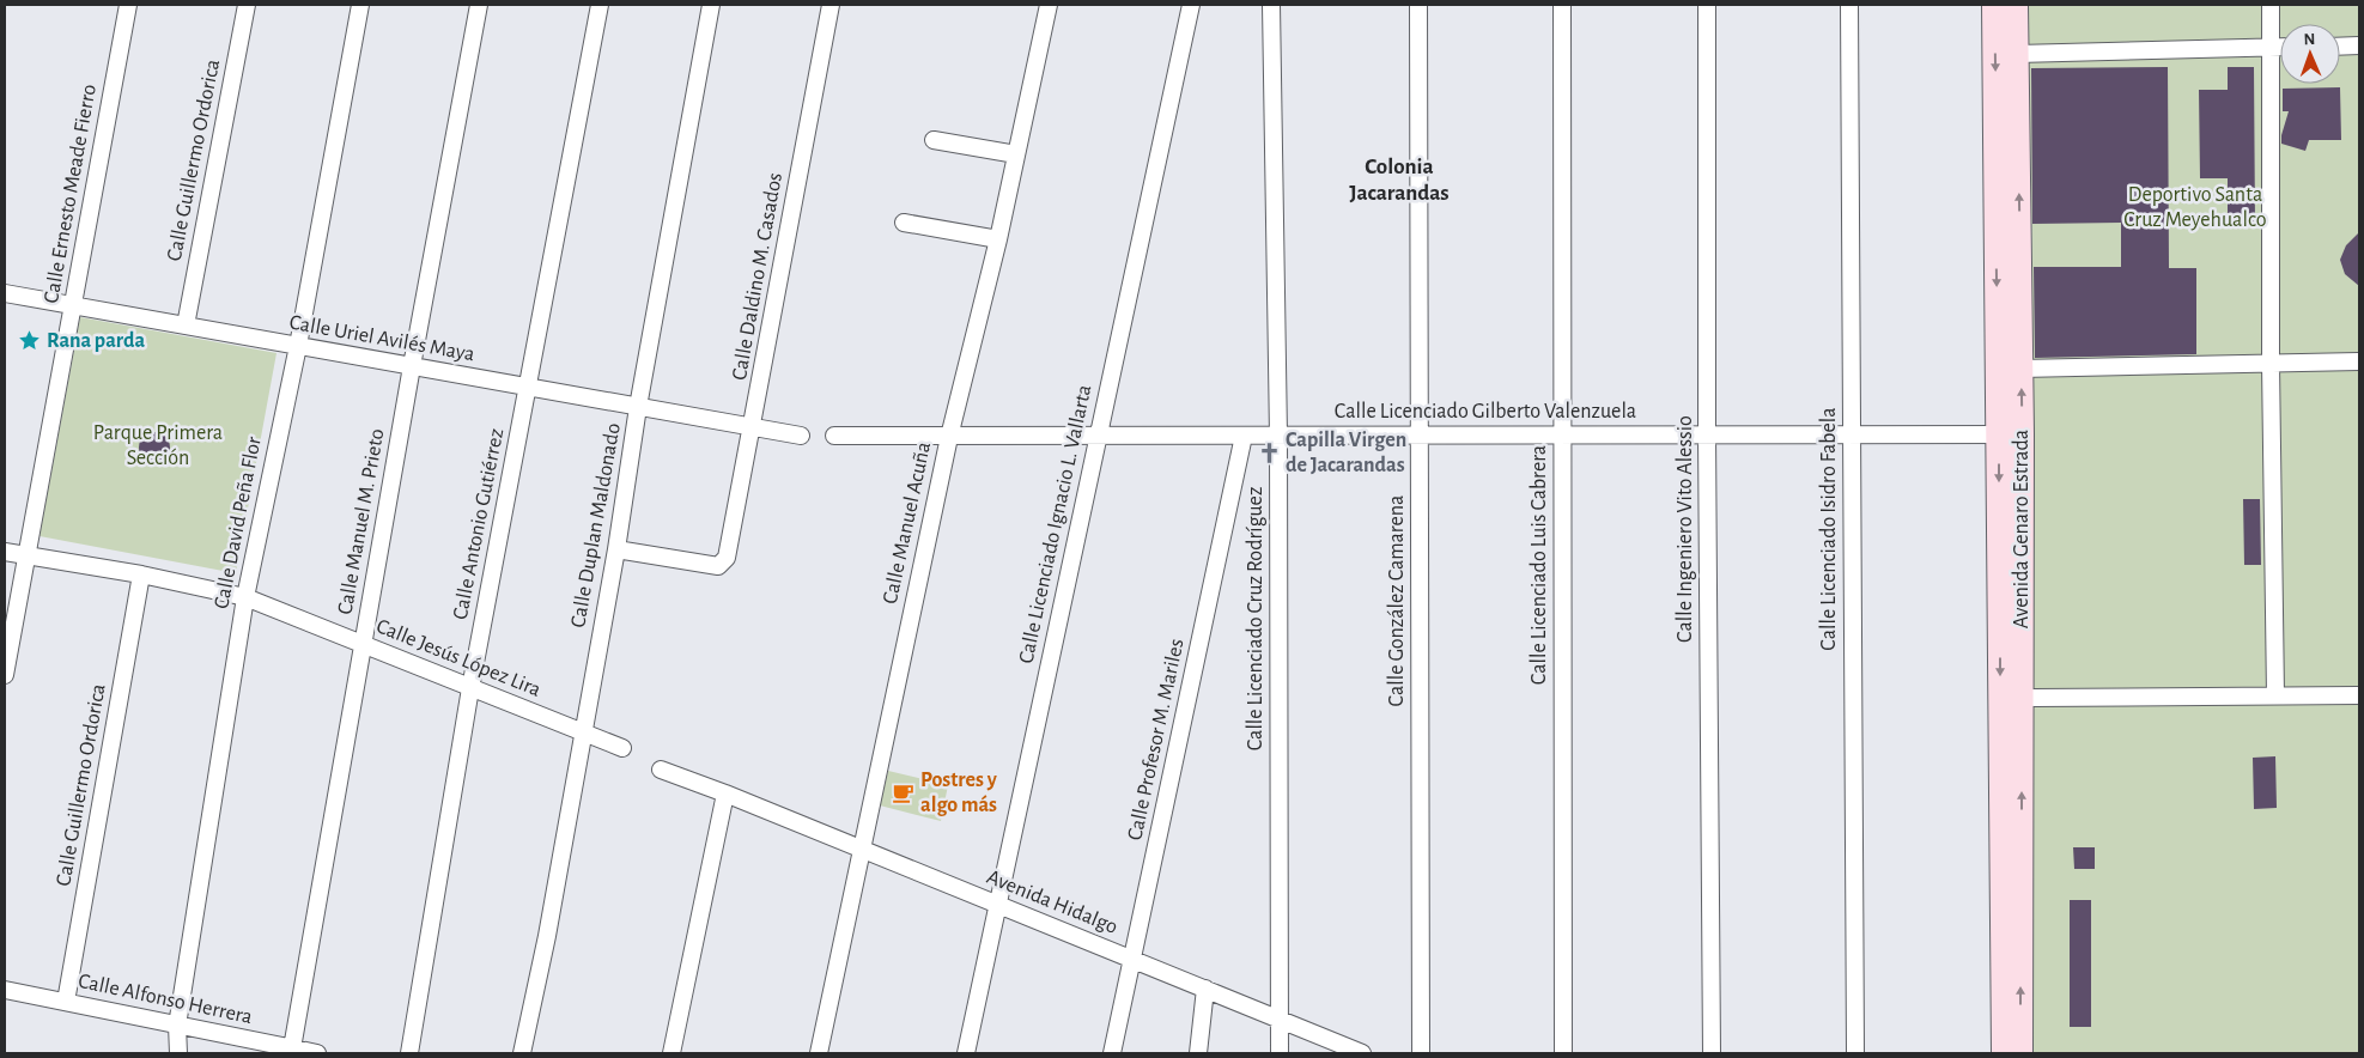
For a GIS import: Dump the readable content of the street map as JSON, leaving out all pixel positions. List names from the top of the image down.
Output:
{
  "streets": {
    "street": [
      "Calle Guillermo Ordorica",
      "Calle Ernesto Meade Fierro",
      "Calle Daldino M. Casados",
      "Calle Uriel Avilés Maya",
      "Calle Licenciado Gilberto Valenzuela",
      "Calle Manuel M. Prieto",
      "Calle David Peña Flor",
      "Calle Manuel Acuña",
      "Calle Antonio Gutiérrez",
      "Calle Licenciado Ignacio L. Vallarta",
      "Calle Duplan Maldonado",
      "Calle Ingeniero Vito Alessio",
      "Calle Licenciado Isidro Fabela",
      "Avenida Genaro Estrada",
      "Calle Licenciado Luis Cabrera",
      "Calle González Camarena",
      "Calle Licenciado Cruz Rodríguez",
      "Calle Jesús López Lira",
      "Calle Profesor M. Mariles",
      "Avenida Hidalgo",
      "Calle Alfonso Herrera"
    ]
  },
  "crossings": [
    ["Calle Guillermo Ordorica", "Calle Uriel Avilés Maya"],
    ["Calle Guillermo Ordorica", "Calle Jesús López Lira"],
    ["Calle Guillermo Ordorica", "Calle Alfonso Herrera"],
    ["Calle Ernesto Meade Fierro", "Calle Uriel Avilés Maya"],
    ["Calle Ernesto Meade Fierro", "Calle Jesús López Lira"],
    ["Calle Daldino M. Casados", "Calle Uriel Avilés Maya"],
    ["Calle Daldino M. Casados", "Calle Duplan Maldonado"],
    ["Calle Uriel Avilés Maya", "Calle Manuel M. Prieto"],
    ["Calle Uriel Avilés Maya", "Calle David Peña Flor"],
    ["Calle Uriel Avilés Maya", "Calle Antonio Gutiérrez"],
    ["Calle Uriel Avilés Maya", "Calle Duplan Maldonado"],
    ["Calle Licenciado Gilberto Valenzuela", "Calle Manuel Acuña"],
    ["Calle Licenciado Gilberto Valenzuela", "Calle Licenciado Ignacio L. Vallarta"],
    ["Calle Licenciado Gilberto Valenzuela", "Calle Ingeniero Vito Alessio"],
    ["Calle Licenciado Gilberto Valenzuela", "Calle Licenciado Isidro Fabela"],
    ["Calle Licenciado Gilberto Valenzuela", "Avenida Genaro Estrada"],
    ["Calle Licenciado Gilberto Valenzuela", "Calle Licenciado Luis Cabrera"],
    ["Calle Licenciado Gilberto Valenzuela", "Calle González Camarena"],
    ["Calle Licenciado Gilberto Valenzuela", "Calle Licenciado Cruz Rodríguez"],
    ["Calle Licenciado Gilberto Valenzuela", "Calle Profesor M. Mariles"],
    ["Calle Manuel M. Prieto", "Calle Jesús López Lira"],
    ["Calle Manuel M. Prieto", "Calle Alfonso Herrera"],
    ["Calle David Peña Flor", "Calle Jesús López Lira"],
    ["Calle David Peña Flor", "Calle Alfonso Herrera"],
    ["Calle Manuel Acuña", "Avenida Hidalgo"],
    ["Calle Antonio Gutiérrez", "Calle Jesús López Lira"],
    ["Calle Licenciado Ignacio L. Vallarta", "Avenida Hidalgo"],
    ["Calle Duplan Maldonado", "Calle Jesús López Lira"],
    ["Calle Licenciado Cruz Rodríguez", "Avenida Hidalgo"],
    ["Calle Profesor M. Mariles", "Avenida Hidalgo"]
  ],
  "districts": ["Colonia Jacarandas"],
  "parks": ["Deportivo Santa Cruz Meyehualco", "Parque Primera Sección"],
  "places": {
    "place": ["Rana parda"],
    "church": ["Capilla Virgen de Jacarandas"],
    "cafe": ["Postres y algo más"]
  },
  "north": "top"
}
